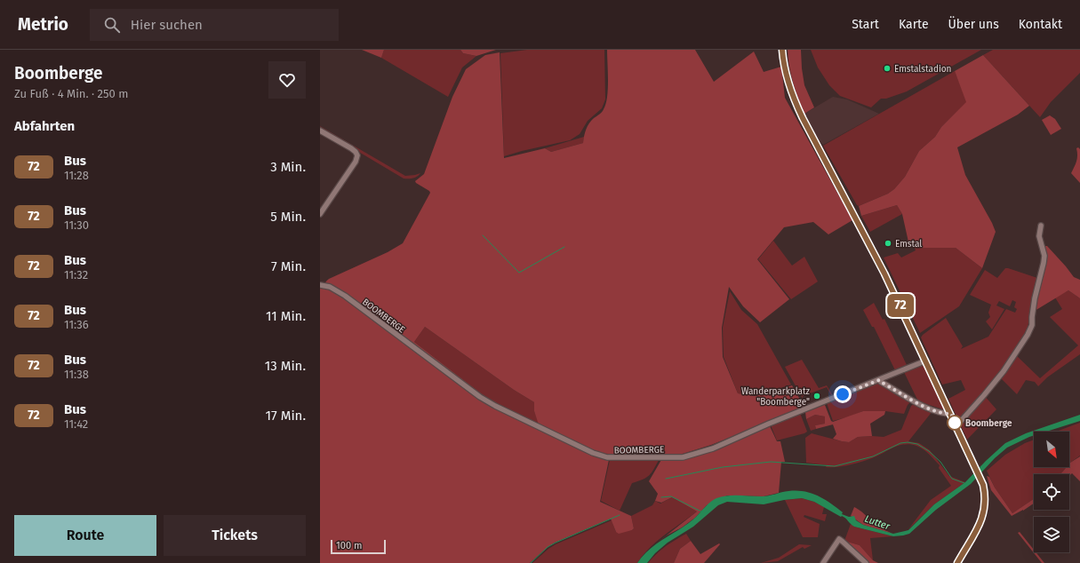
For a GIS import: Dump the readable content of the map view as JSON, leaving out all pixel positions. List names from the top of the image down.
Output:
{
  "streets": {
    "street": ["BOOMBERGE"]
  },
  "water": ["Lutter"],
  "places": [
    "Emstalstadion",
    "Emstal",
    "Wanderparkplatz \"Boomberge\"",
    "Boomberge"
  ],
  "lines": ["bus line 72"],
  "scale_bar": "100 m",
  "north": "bottom right",
  "page": {
    "header": "Metrio",
    "search": "Hier suchen",
    "nav": [
      "Start",
      "Karte",
      "Über uns",
      "Kontakt"
    ],
    "heading": [
      ["Boomberge", "Zu Fuß · 4 Min. · 250 m"],
      "Abfahrten"
    ],
    "on_map": "72",
    "list": [
      {
        "mark": "72",
        "name": "Bus",
        "note": "11:28",
        "value": "3 Min."
      },
      {
        "mark": "72",
        "name": "Bus",
        "note": "11:30",
        "value": "5 Min."
      },
      {
        "mark": "72",
        "name": "Bus",
        "note": "11:32",
        "value": "7 Min."
      },
      {
        "mark": "72",
        "name": "Bus",
        "note": "11:36",
        "value": "11 Min."
      },
      {
        "mark": "72",
        "name": "Bus",
        "note": "11:38",
        "value": "13 Min."
      },
      {
        "mark": "72",
        "name": "Bus",
        "note": "11:42",
        "value": "17 Min."
      }
    ],
    "buttons": ["Route", "Tickets"],
    "scale": "100 m"
  }
}
